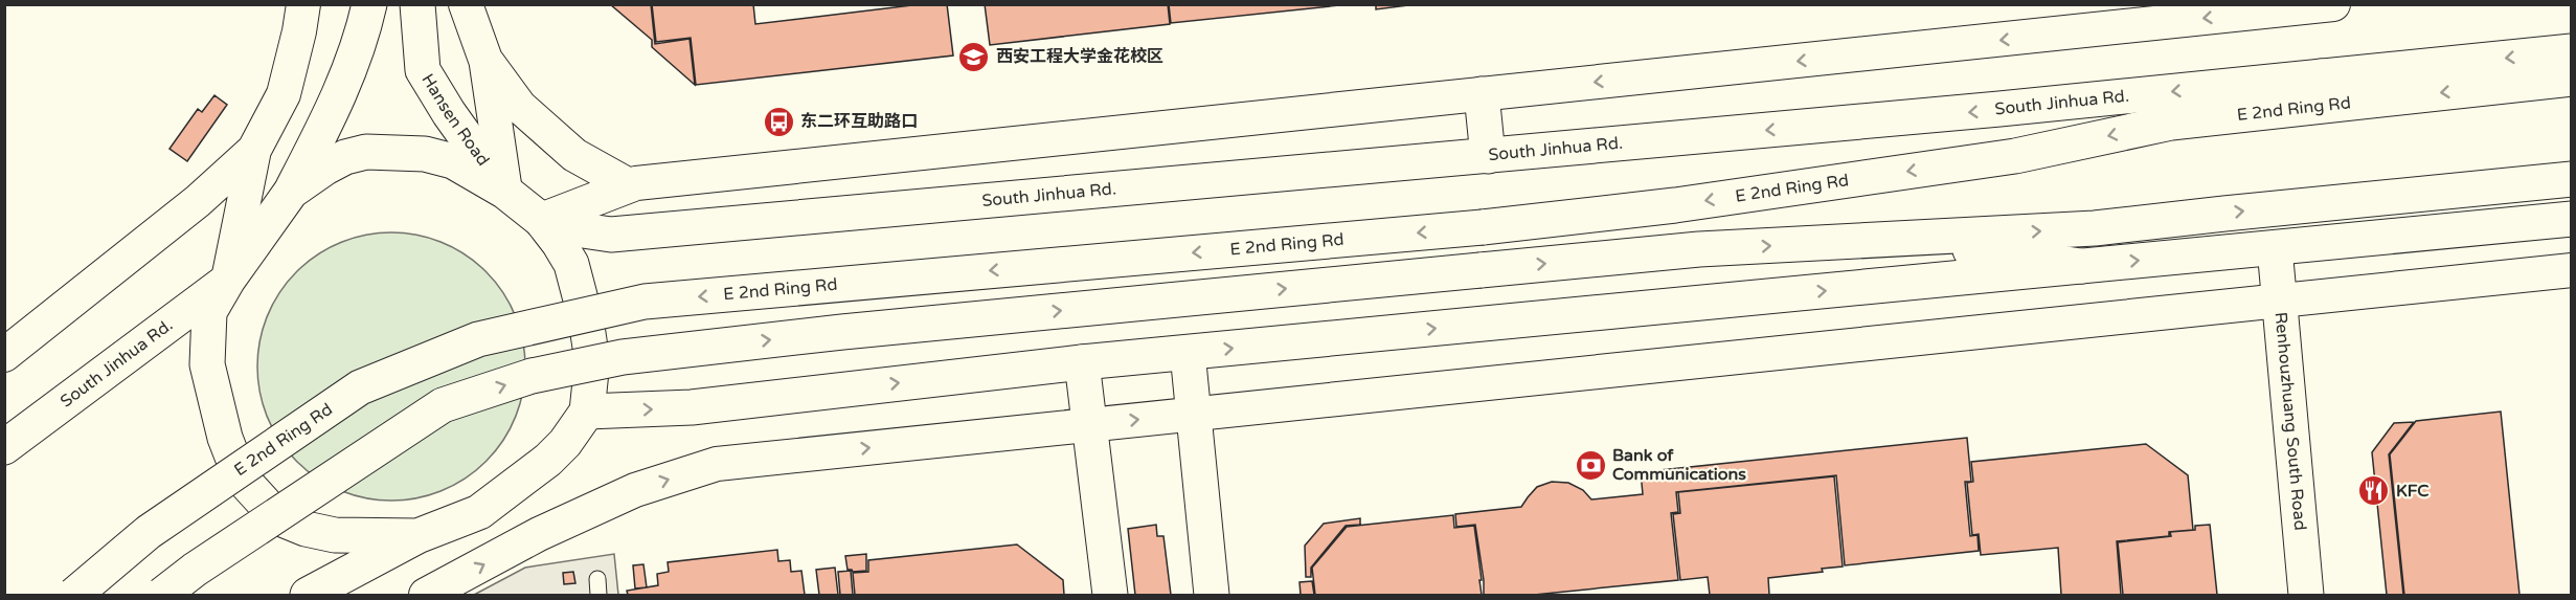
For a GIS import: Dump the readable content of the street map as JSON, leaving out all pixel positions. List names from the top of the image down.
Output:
{
  "streets": {
    "main road": [
      "South Jinhua Rd.",
      "E 2nd Ring Rd",
      "Hansen Road",
      "Renhouzhuang South Road"
    ]
  },
  "places": {
    "school or university": ["西安工程大学金花校区"],
    "bus stop": ["东二环互助路口"],
    "bank": ["Bank of Communications"],
    "restaurant": ["KFC"]
  }
}
